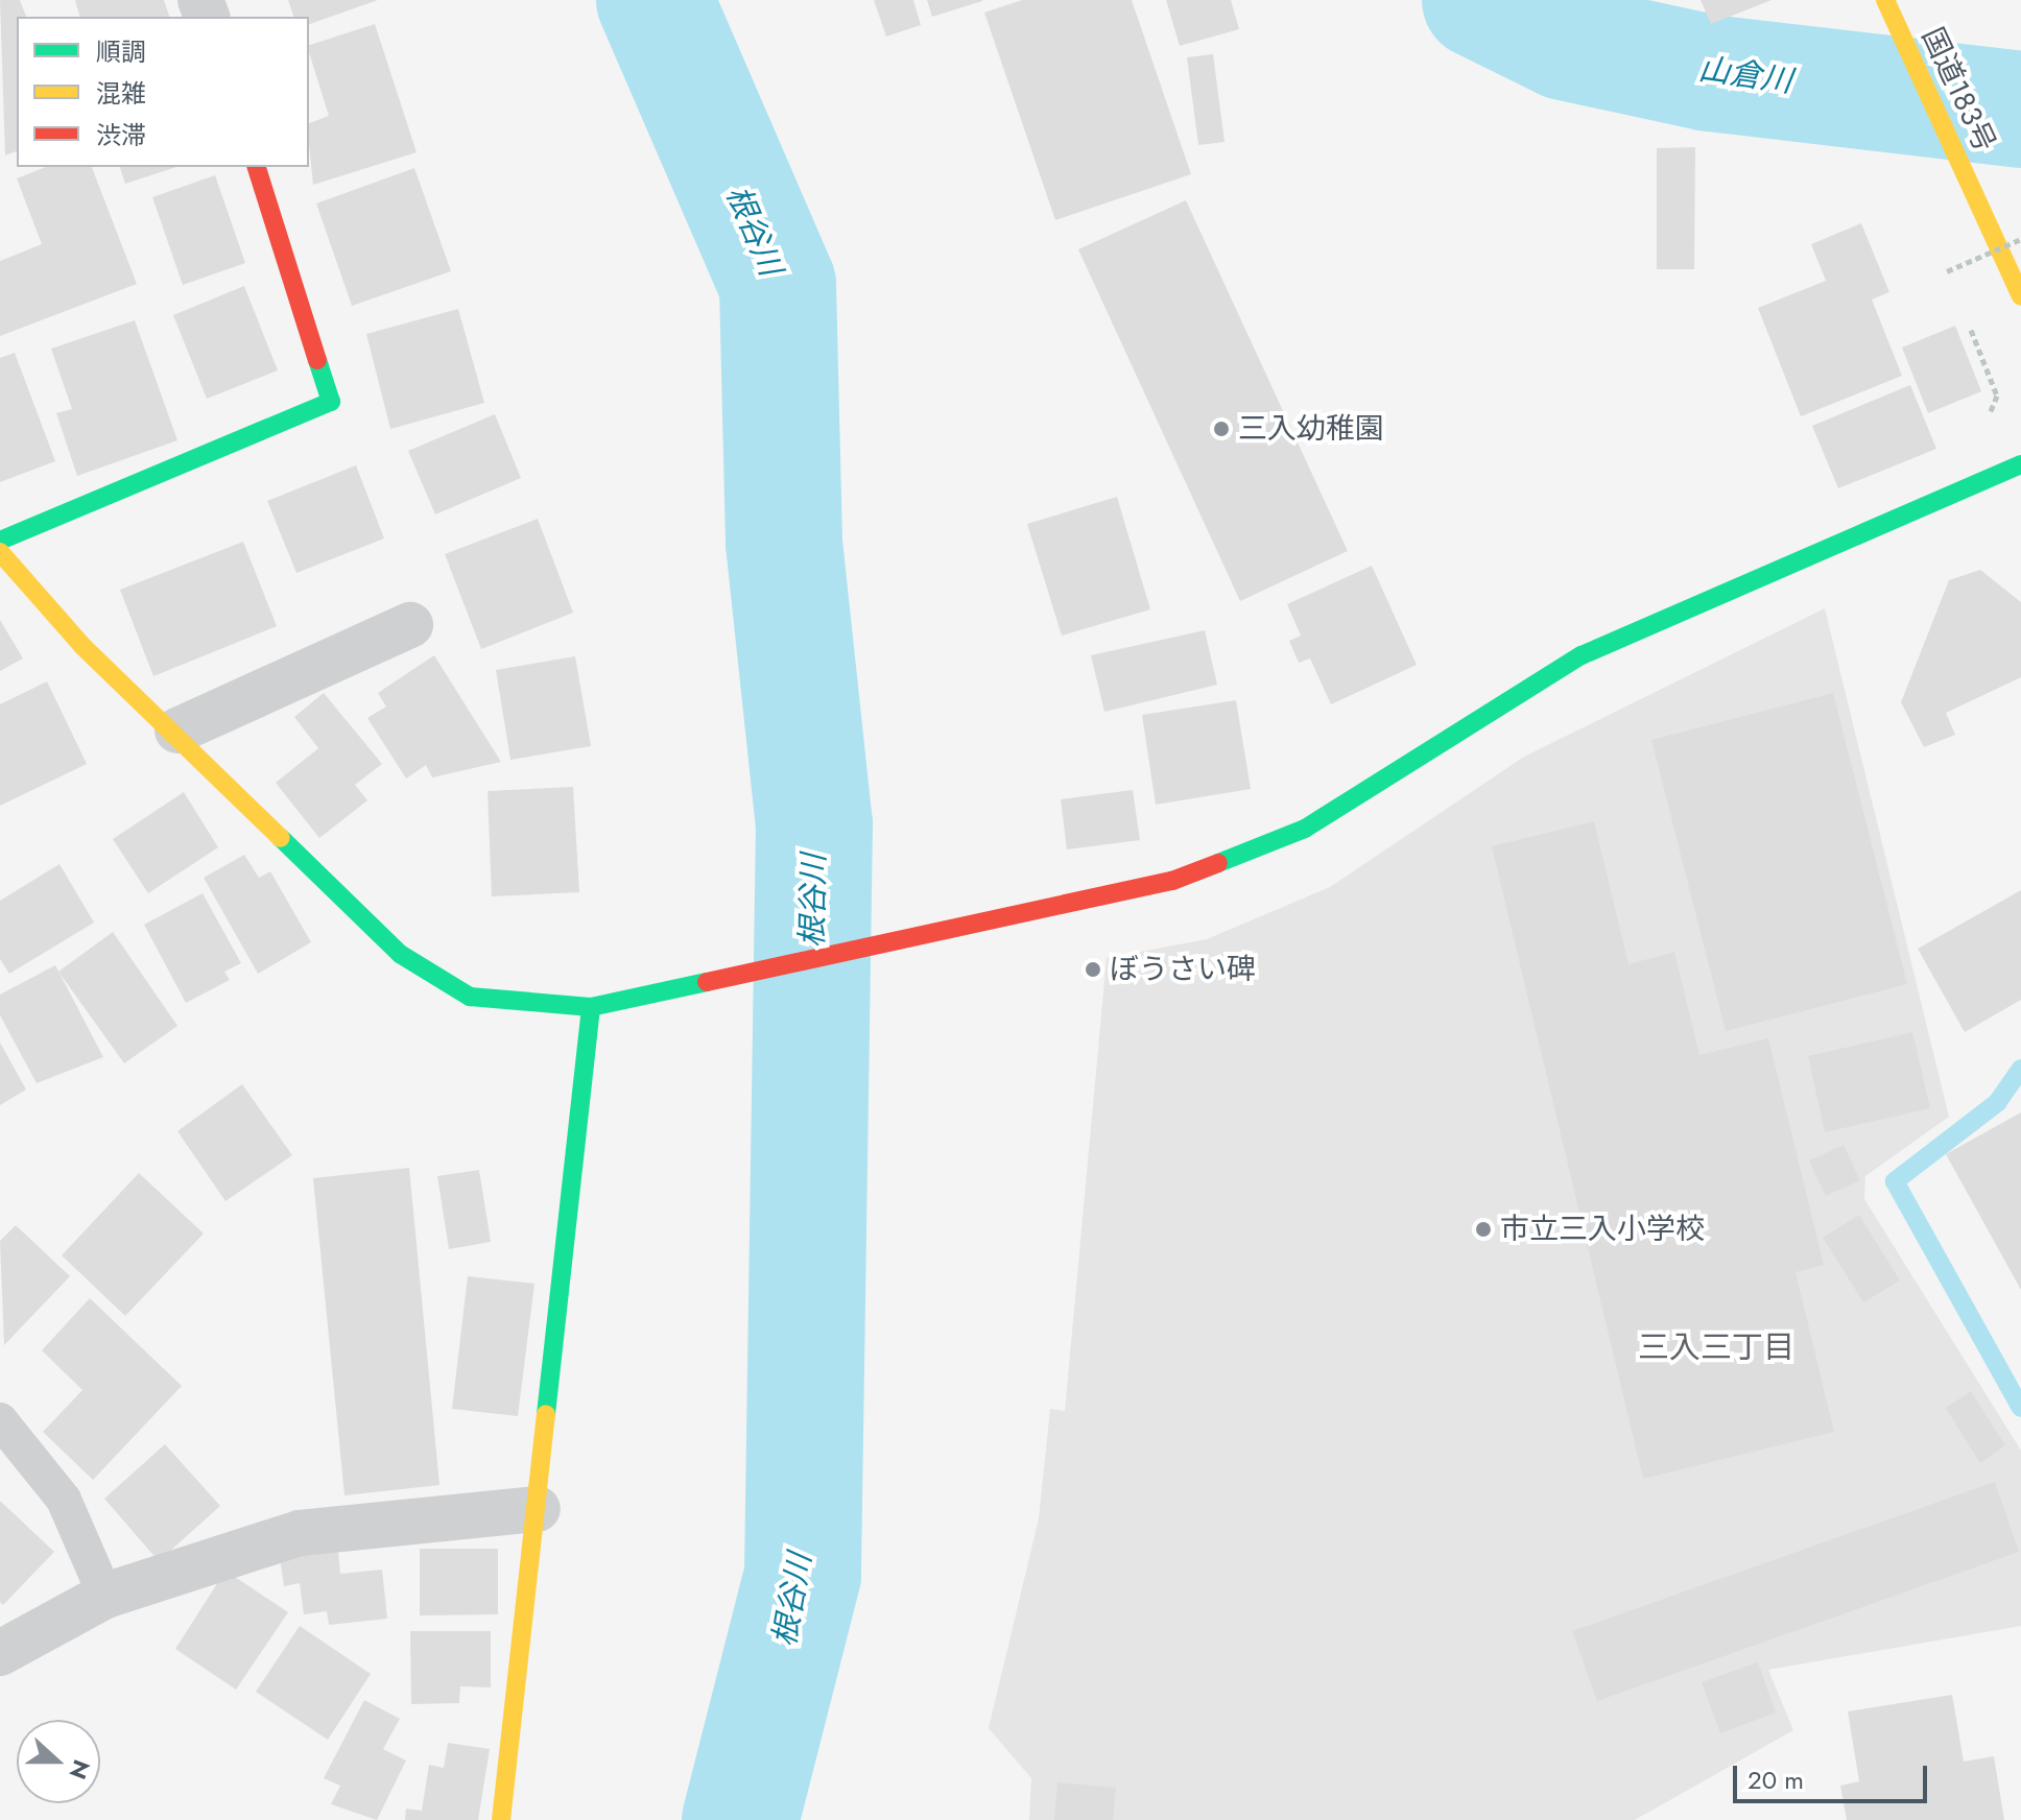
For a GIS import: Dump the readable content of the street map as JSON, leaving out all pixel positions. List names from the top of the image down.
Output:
{
  "streets": {
    "main road": ["国道183号"]
  },
  "districts": ["三入三丁目"],
  "water": ["山倉川", "根谷川"],
  "places": ["三入幼稚園", "ぼうさい碑", "市立三入小学校"],
  "legend": ["順調", "混雑", "渋滞"],
  "scale_bar": "20 m",
  "north": "right"
}
